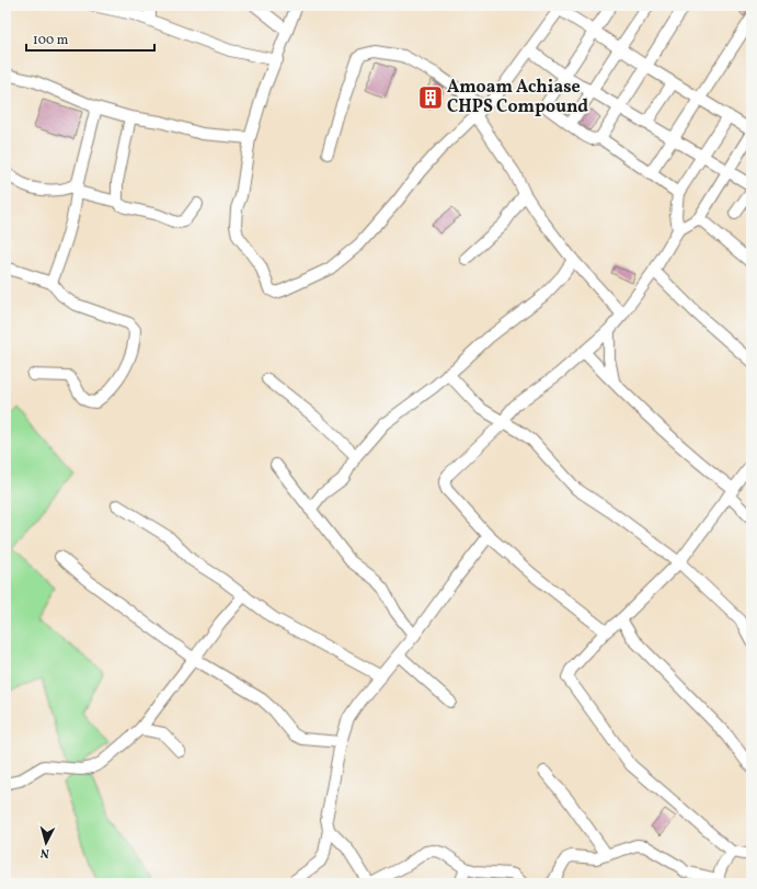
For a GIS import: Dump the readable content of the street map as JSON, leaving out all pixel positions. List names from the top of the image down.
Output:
{
  "places": {
    "building": ["Amoam Achiase CHPS Compound"]
  },
  "scale_bar": "100 m",
  "north": "bottom"
}
